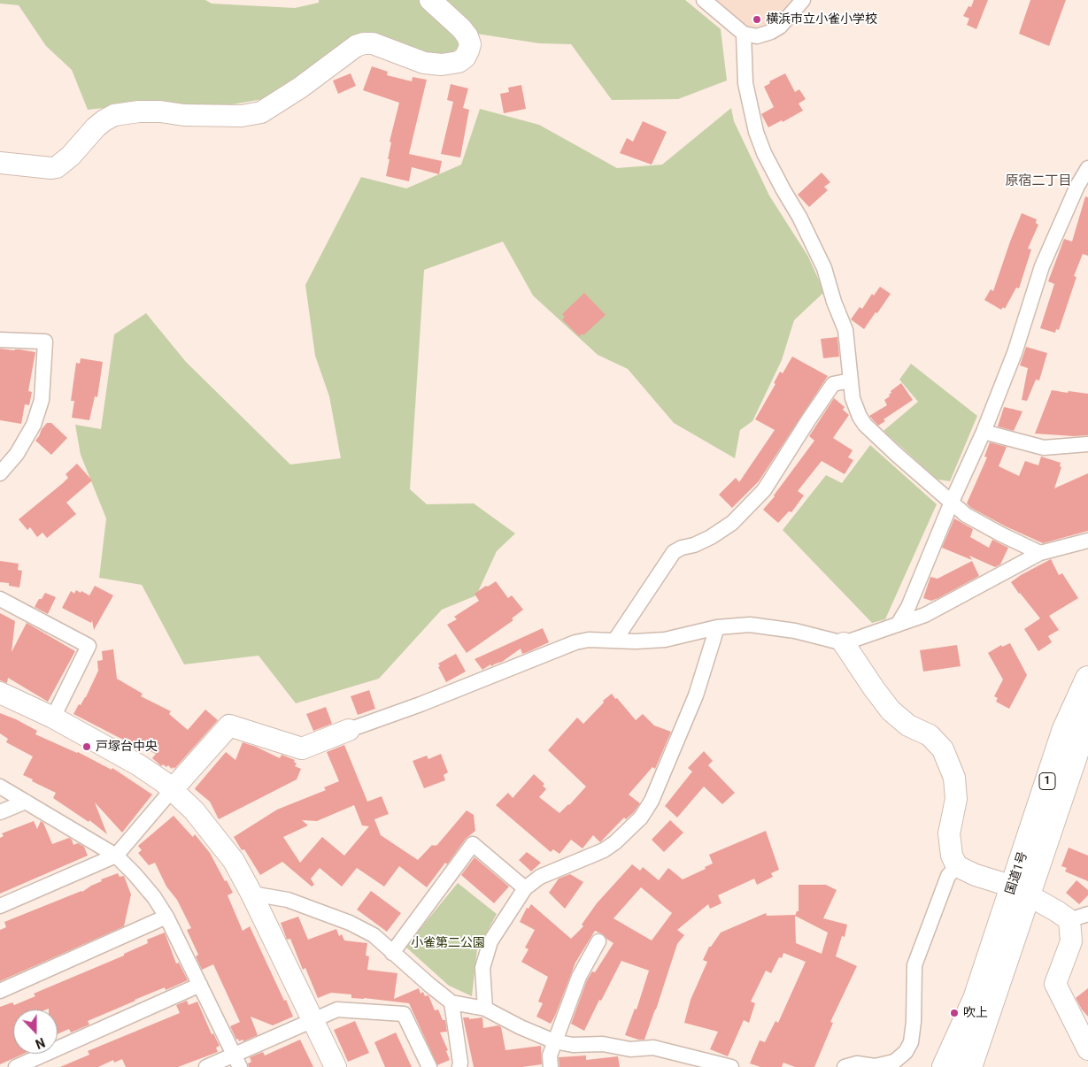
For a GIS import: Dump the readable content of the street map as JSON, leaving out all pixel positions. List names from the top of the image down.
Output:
{
  "streets": {
    "highway": ["1", "国道1号"]
  },
  "districts": ["原宿二丁目"],
  "parks": ["小雀第二公園"],
  "places": ["横浜市立小雀小学校", "戸塚台中央", "吹上"],
  "north": "bottom"
}
